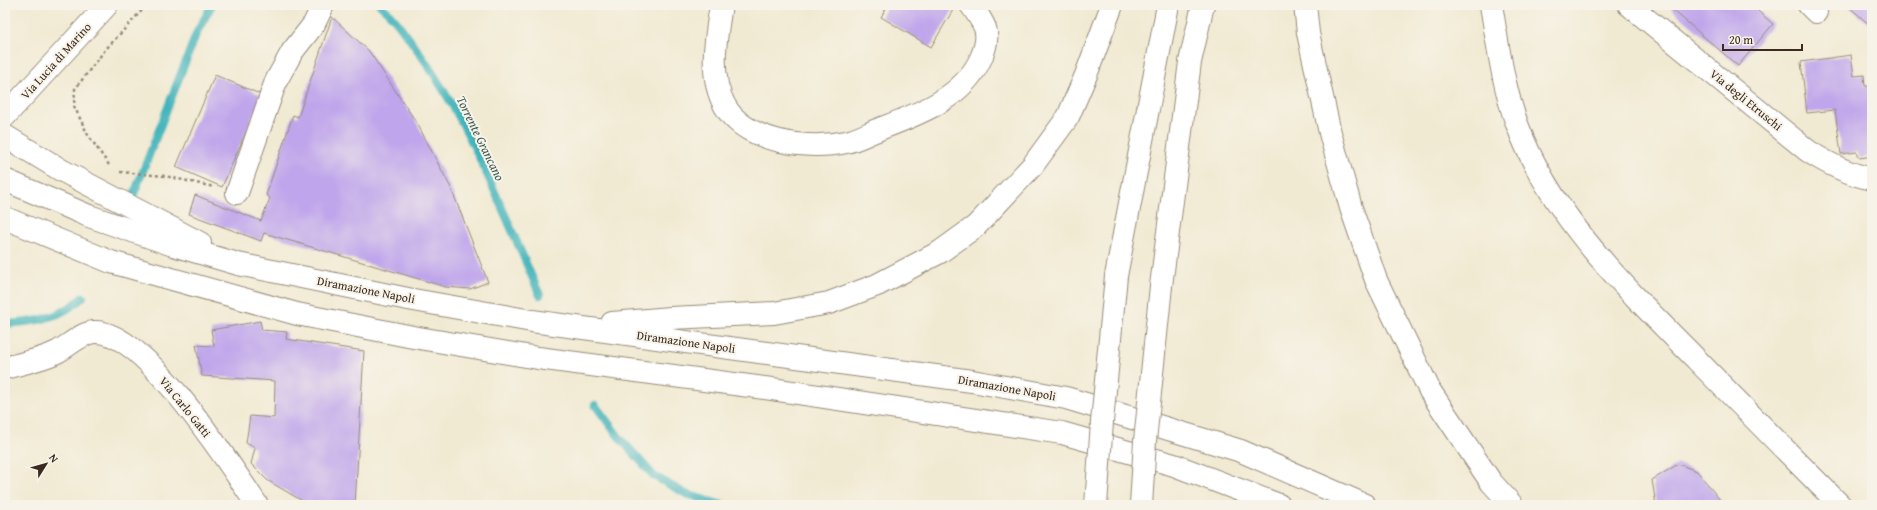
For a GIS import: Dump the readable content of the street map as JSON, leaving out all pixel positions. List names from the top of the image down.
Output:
{
  "streets": {
    "main road": [
      "Via Lucia di Marino",
      "Via degli Etruschi",
      "Diramazione Napoli",
      "Via Carlo Gatti"
    ]
  },
  "water": ["Torrente Grancano"],
  "scale_bar": "20 m",
  "north": "top right"
}
